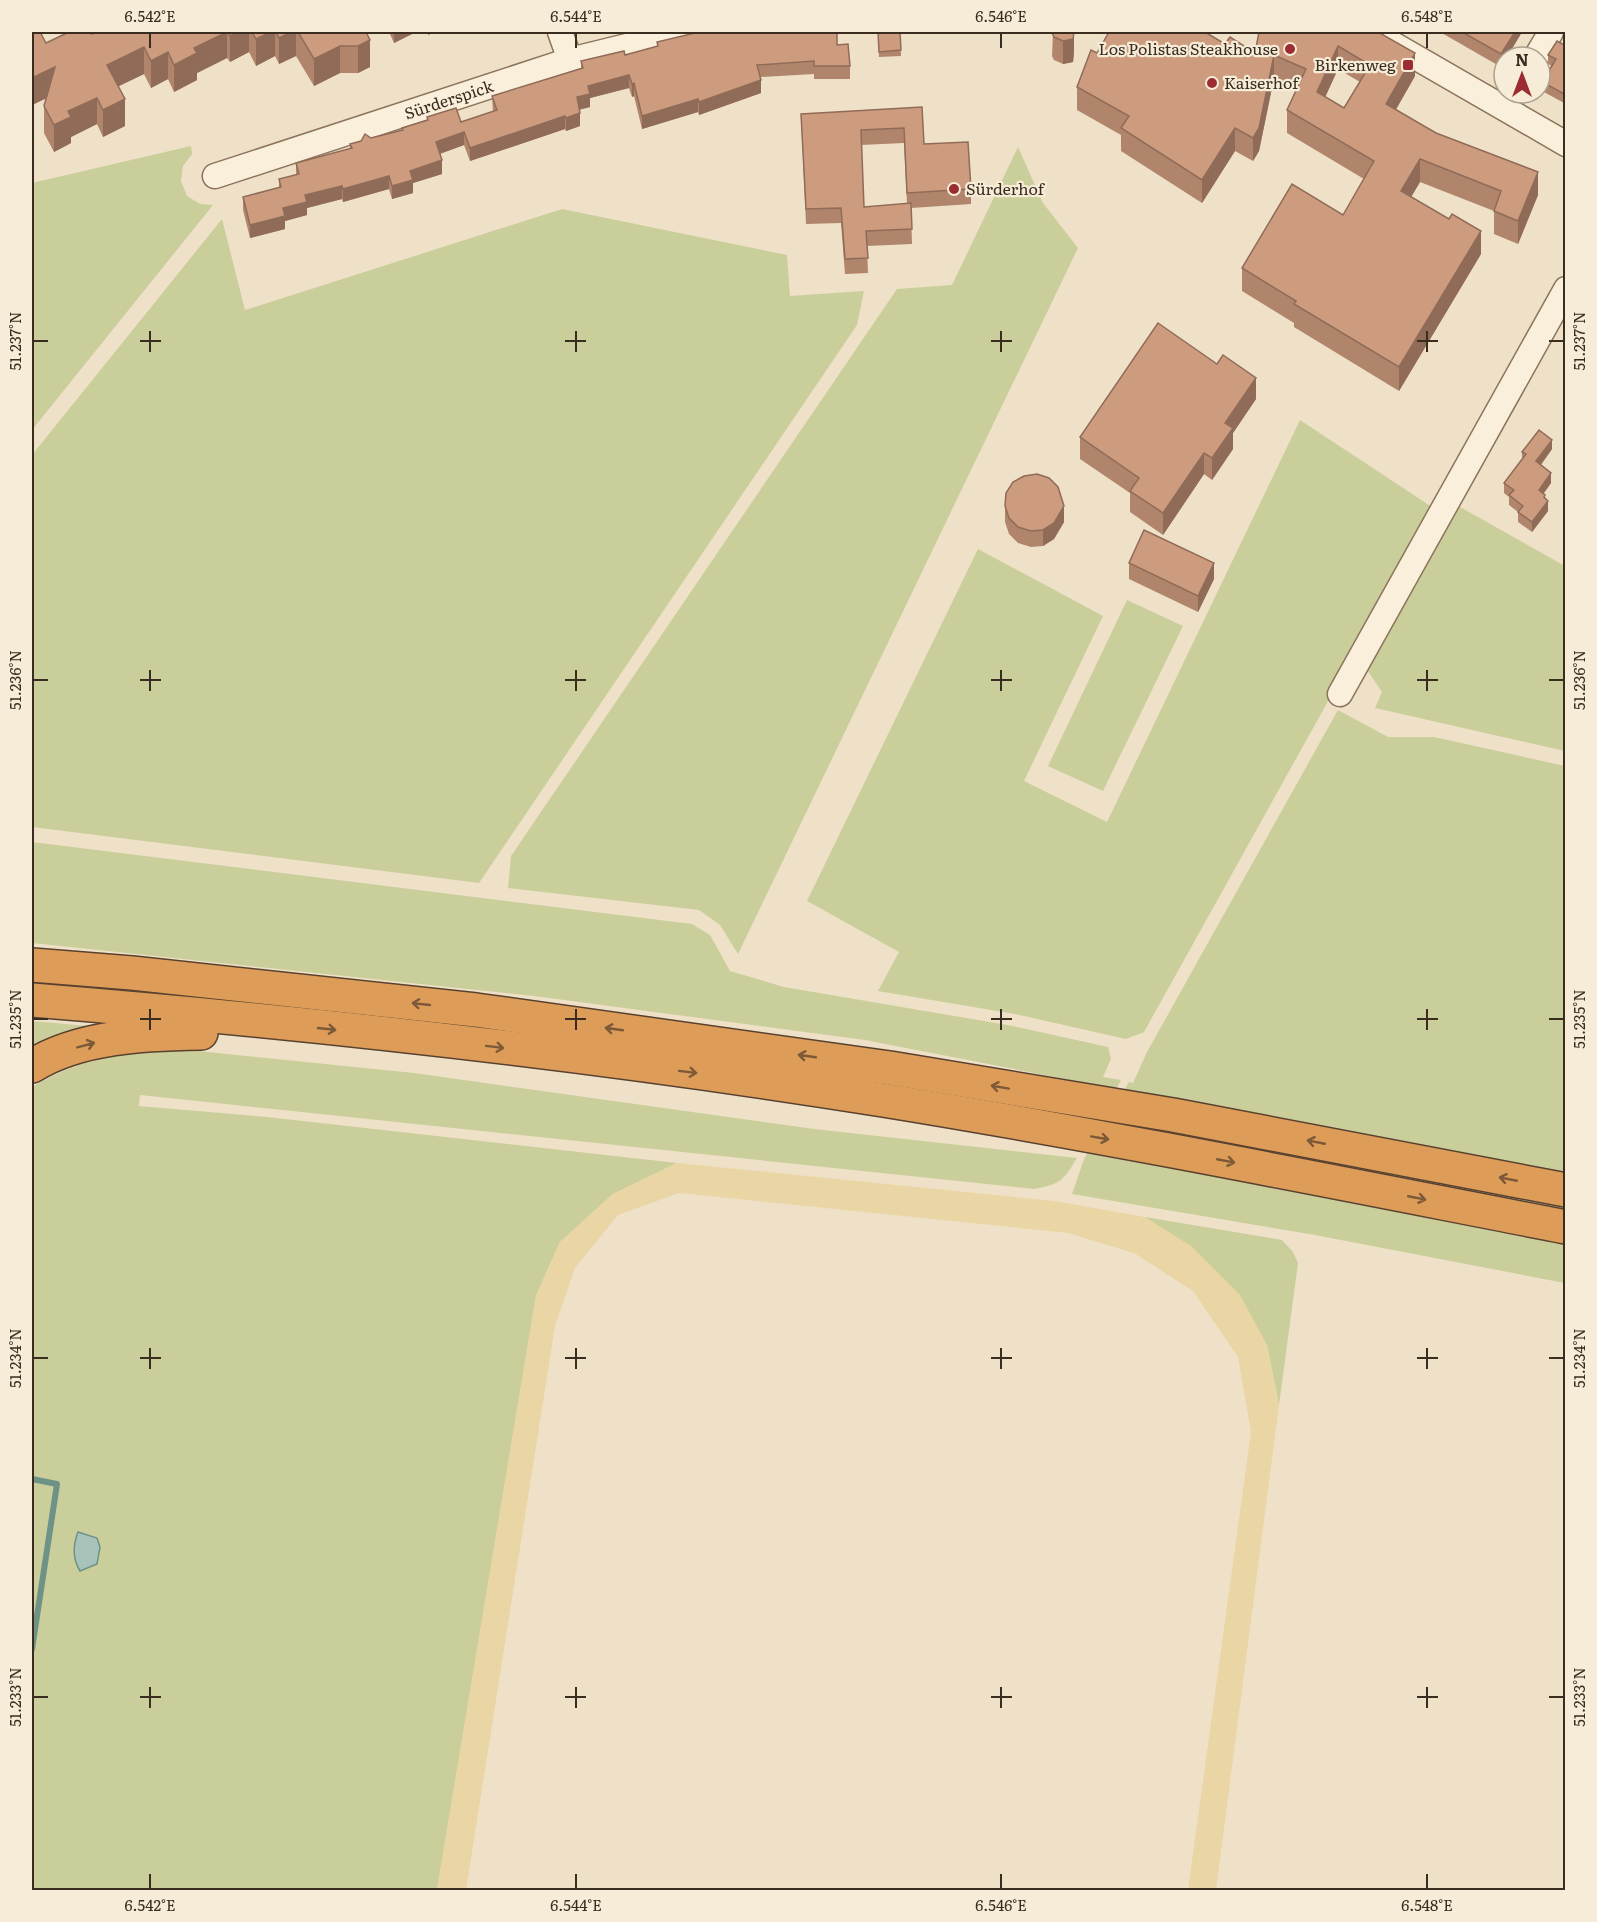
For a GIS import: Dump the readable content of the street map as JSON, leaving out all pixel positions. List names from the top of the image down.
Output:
{
  "streets": {
    "street": ["Sürderspick"]
  },
  "places": {
    "other": ["Los Polistas Steakhouse", "Kaiserhof", "Sürderhof"],
    "transit": ["Birkenweg"]
  },
  "north": "top",
  "coordinates": [
    "6.542°E",
    "6.544°E",
    "6.546°E",
    "6.548°E",
    "51.237°N",
    "51.236°N",
    "51.235°N",
    "51.234°N",
    "51.233°N"
  ]
}
